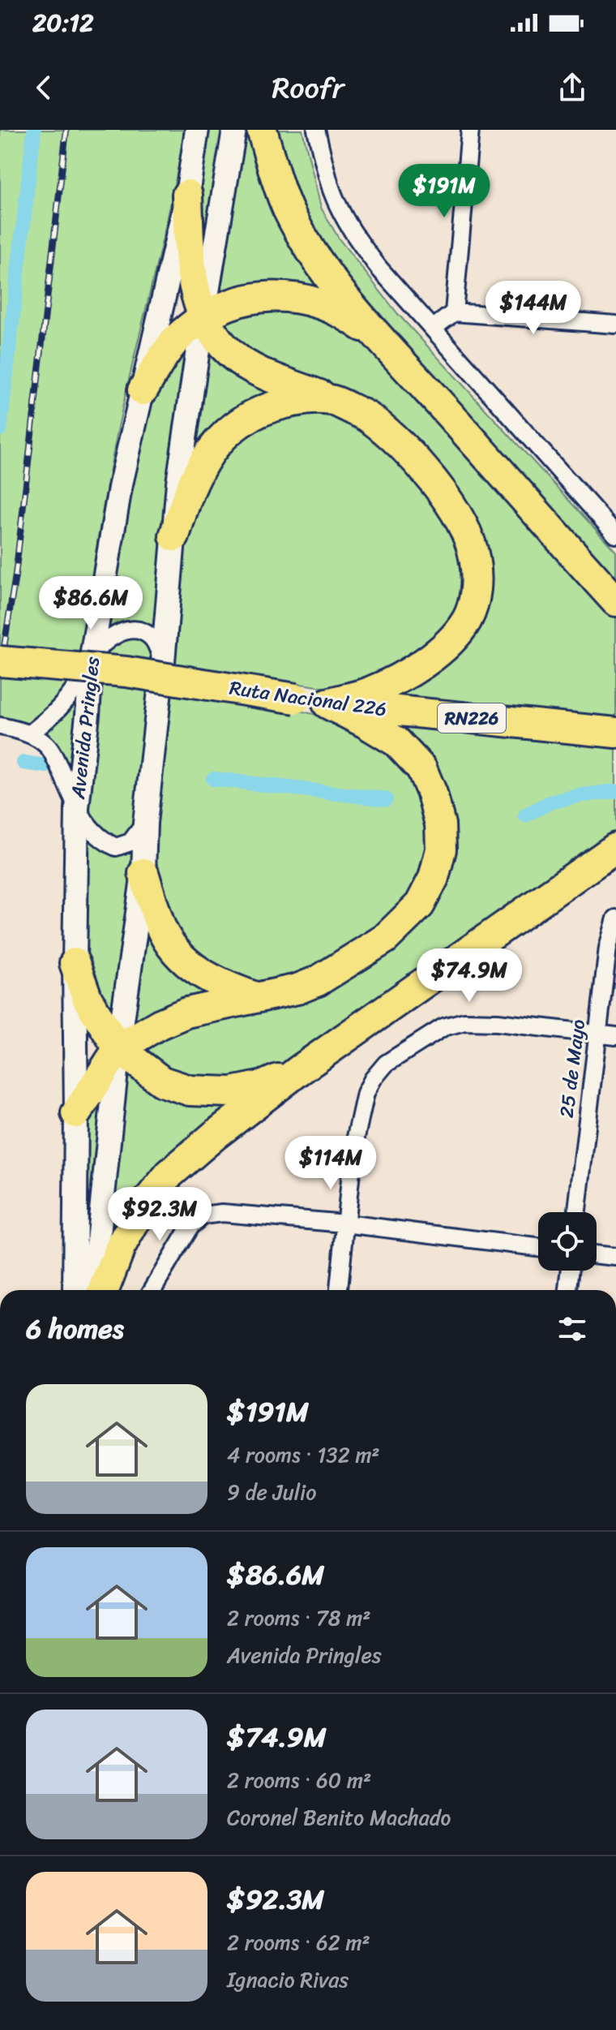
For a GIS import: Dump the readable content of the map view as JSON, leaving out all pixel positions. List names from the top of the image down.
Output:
{
  "streets": {
    "highway": ["Ruta Nacional 226", "RN226"],
    "main road": ["Avenida Pringles"],
    "street": ["25 de Mayo"]
  },
  "page": {
    "status": "20:12",
    "header": "Roofr",
    "price": [
      "$191M",
      "$144M",
      "$86.6M",
      "$74.9M",
      "$114M",
      "$92.3M"
    ],
    "heading": "6 homes",
    "list": [
      {
        "name": "$191M",
        "note": "4 rooms · 132 m² · 9 de Julio"
      },
      {
        "name": "$86.6M",
        "note": "2 rooms · 78 m² · Avenida Pringles"
      },
      {
        "name": "$74.9M",
        "note": "2 rooms · 60 m² · Coronel Benito Machado"
      },
      {
        "name": "$92.3M",
        "note": "2 rooms · 62 m² · Ignacio Rivas"
      }
    ]
  }
}
